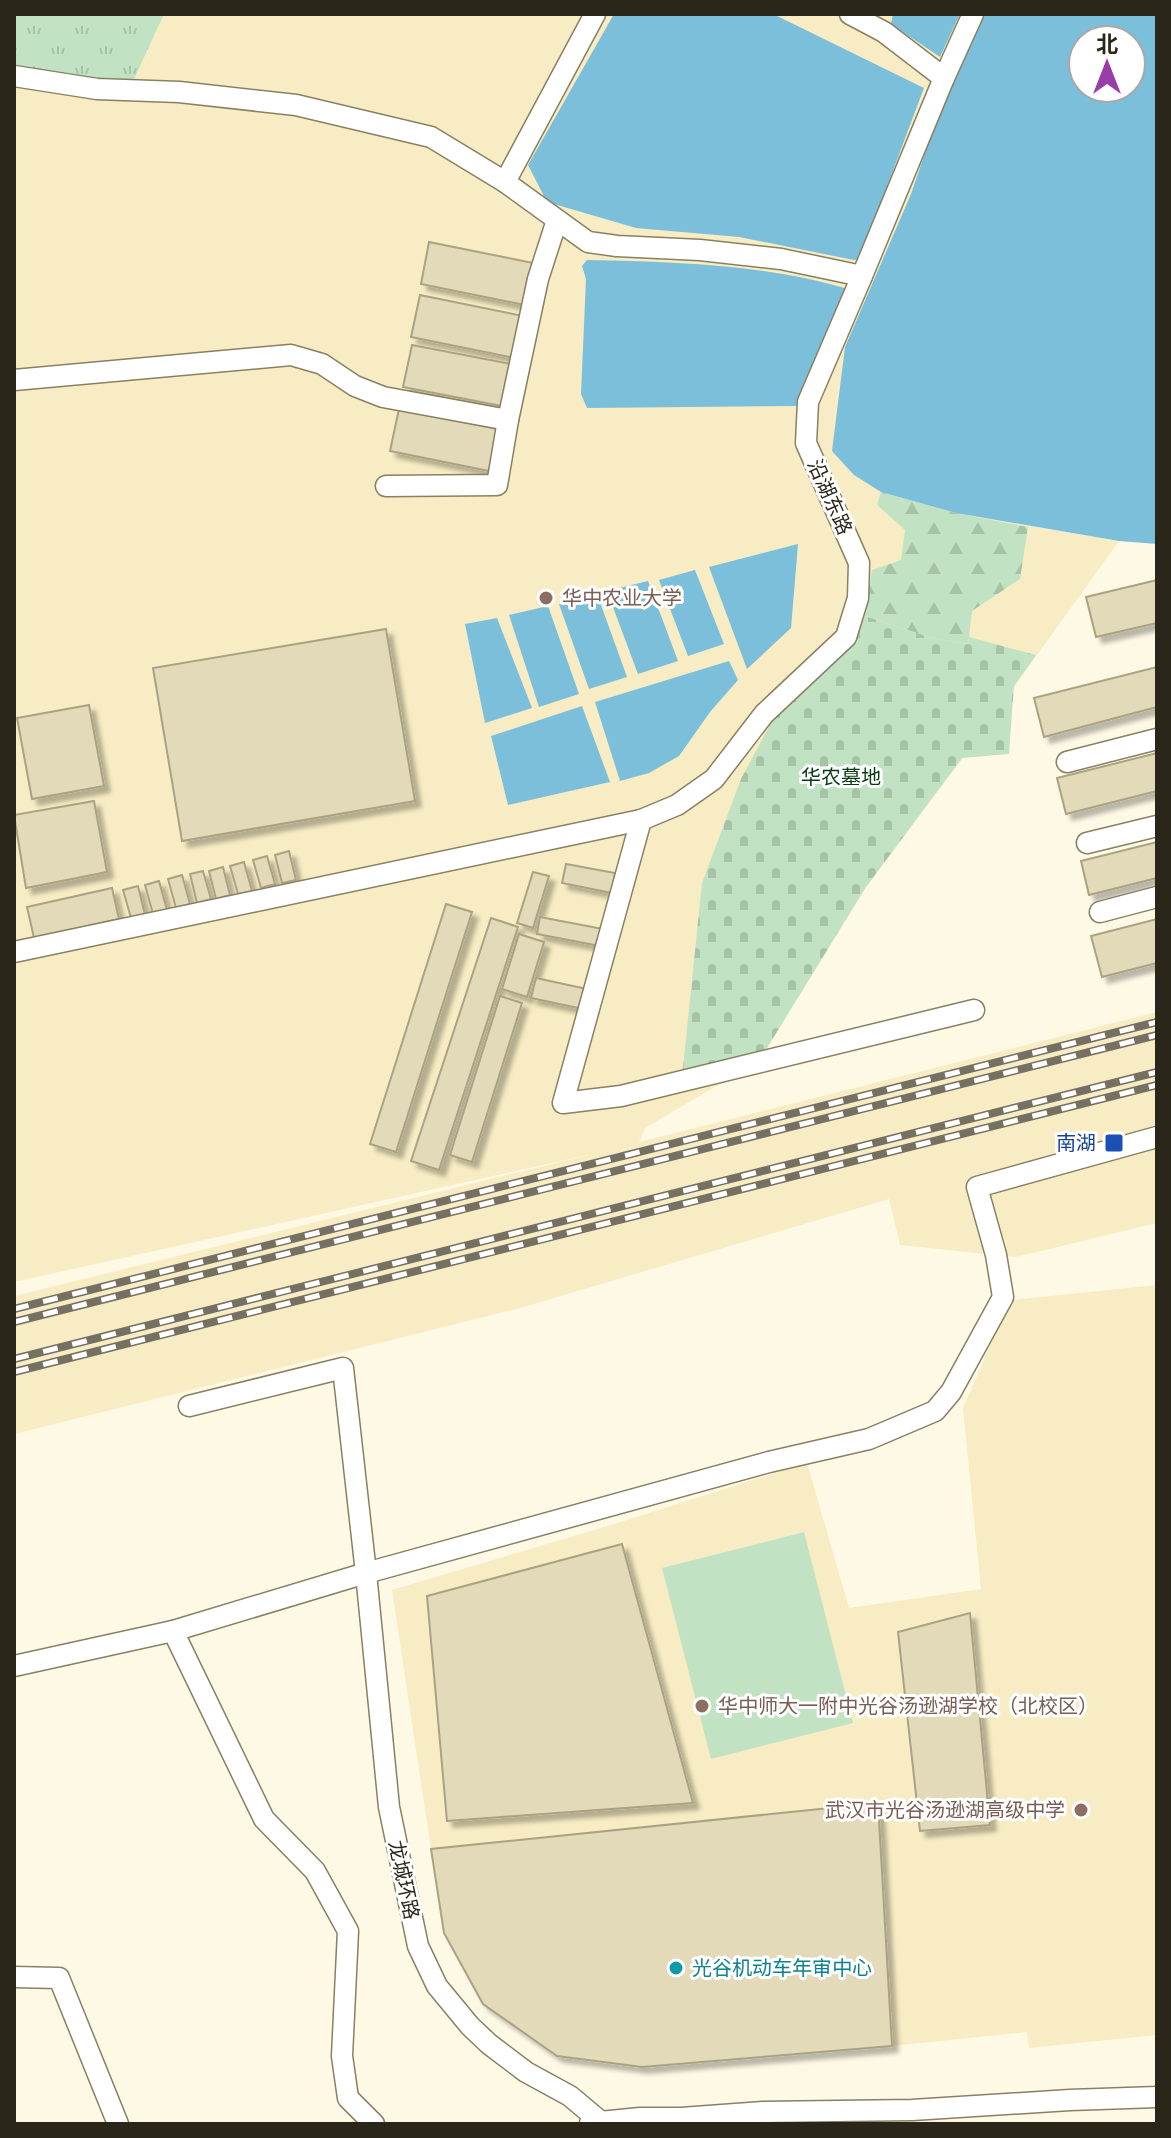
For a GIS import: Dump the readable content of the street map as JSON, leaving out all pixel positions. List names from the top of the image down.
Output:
{
  "streets": {
    "street": ["沿湖东路", "龙城环路"]
  },
  "parks": ["华农墓地"],
  "places": {
    "other": [
      "华中农业大学",
      "华中师大一附中光谷汤逊湖学校（北校区）",
      "武汉市光谷汤逊湖高级中学",
      "光谷机动车年审中心"
    ],
    "transit": ["南湖"]
  },
  "north": "top"
}
